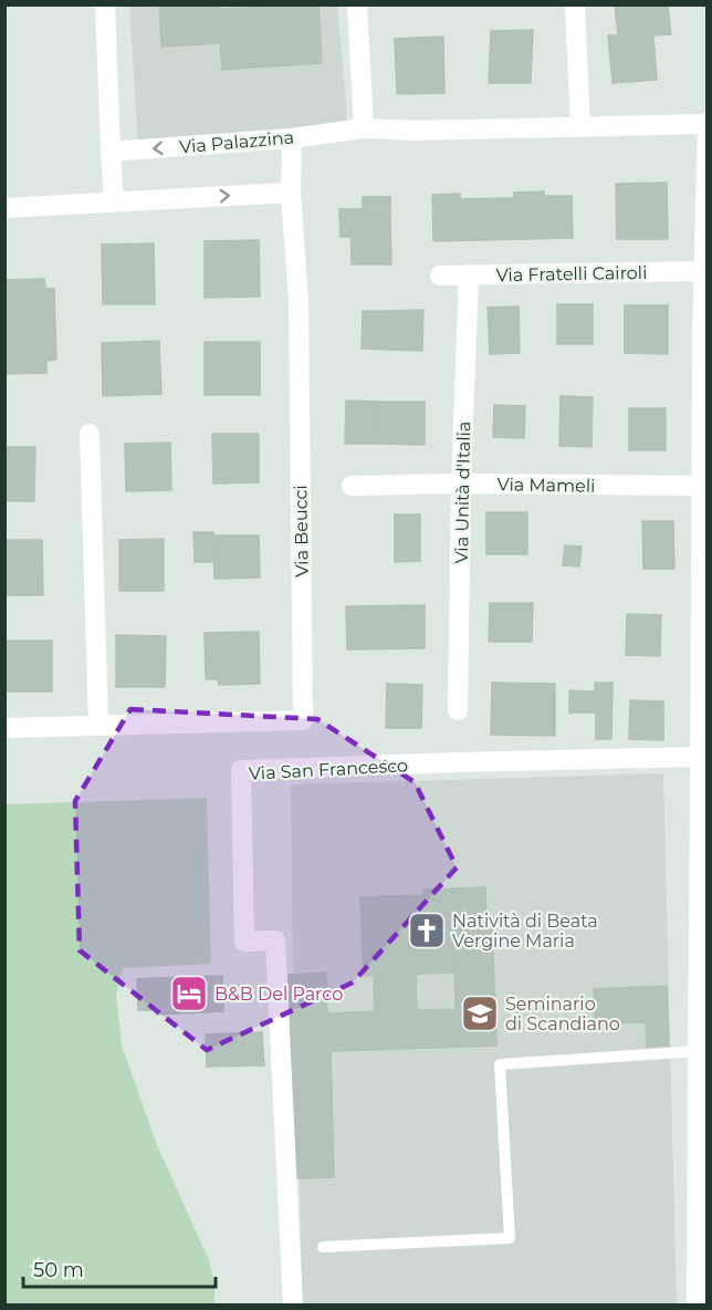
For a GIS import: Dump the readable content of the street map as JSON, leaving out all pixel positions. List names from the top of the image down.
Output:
{
  "streets": {
    "street": [
      "Via Palazzina",
      "Via Fratelli Cairoli",
      "Via Mameli",
      "Via Unità d'Italia",
      "Via Beucci",
      "Via San Francesco"
    ]
  },
  "crossings": [
    ["Via Palazzina", "Via Beucci"],
    ["Via Fratelli Cairoli", "Via Unità d'Italia"],
    ["Via Mameli", "Via Unità d'Italia"]
  ],
  "places": {
    "church": ["Natività di Beata Vergine Maria"],
    "hotel": ["B&B Del Parco"],
    "school or university": ["Seminario di Scandiano"]
  },
  "scale_bar": "50 m"
}
